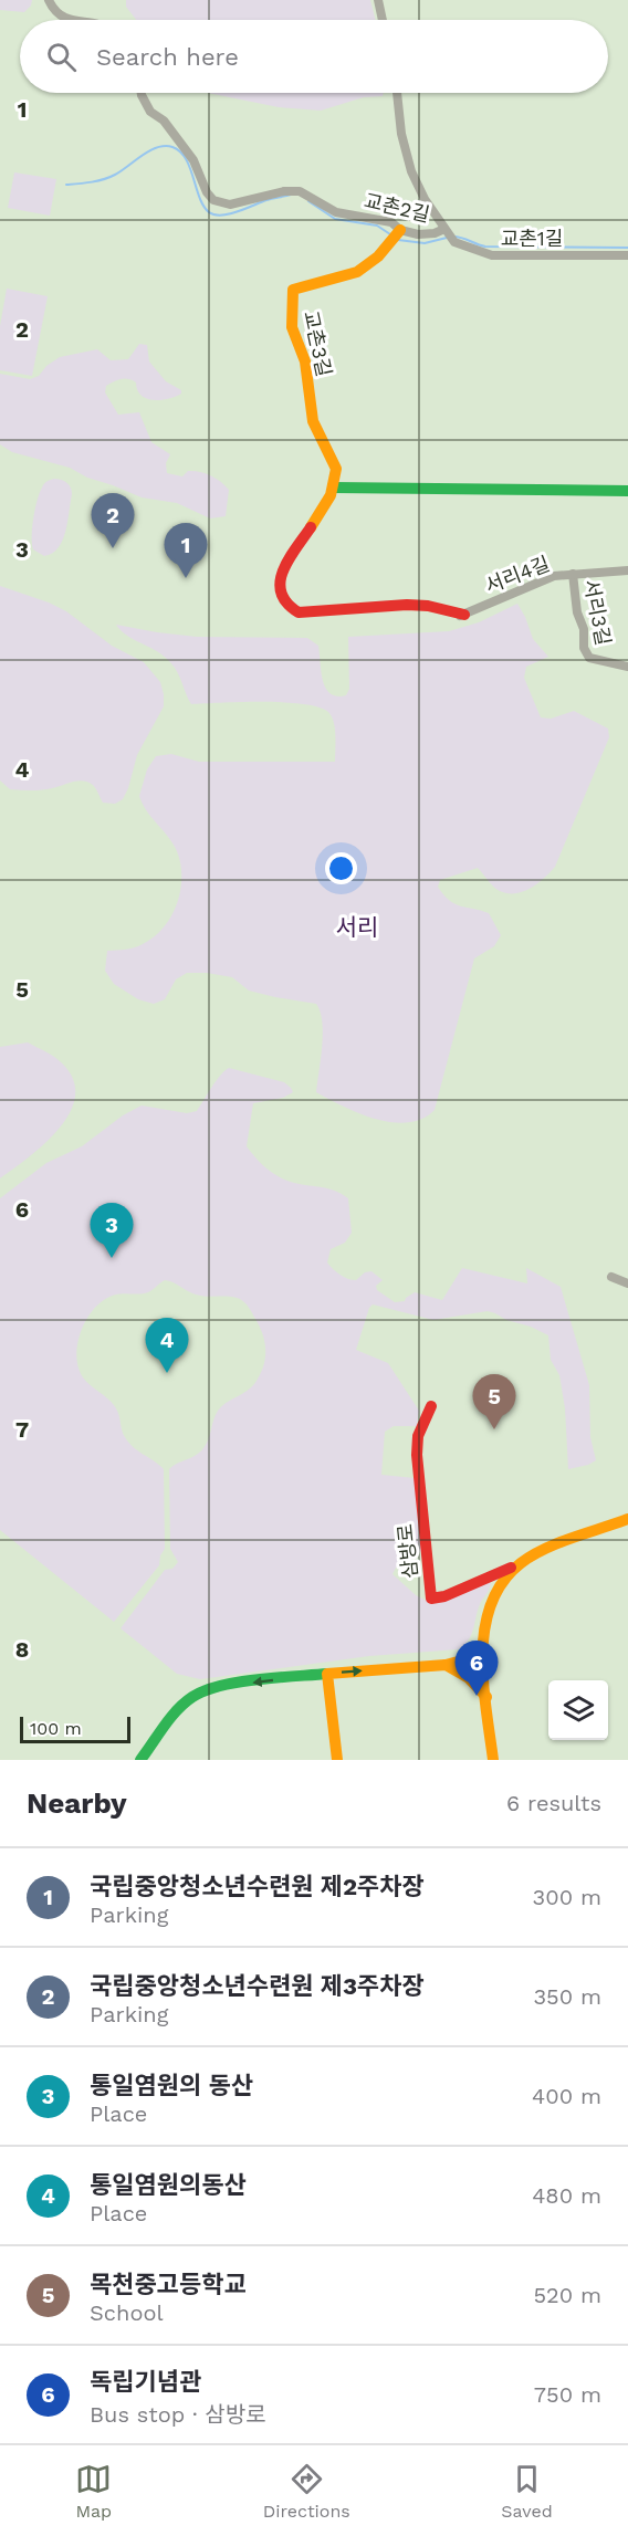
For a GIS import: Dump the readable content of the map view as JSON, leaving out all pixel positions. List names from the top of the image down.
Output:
{
  "streets": {
    "street": [
      "교촌2길",
      "교촌1길",
      "교촌3길",
      "서리4길",
      "서리3길",
      "삼방로"
    ]
  },
  "crossings": [
    ["교촌2길", "교촌1길"],
    ["교촌2길", "교촌3길"],
    ["서리4길", "서리3길"]
  ],
  "districts": ["서리"],
  "scale_bar": "100 m",
  "page": {
    "search": "Search here",
    "pins": [
      "2",
      "1",
      "3",
      "4",
      "5",
      "6"
    ],
    "scale": "100 m",
    "heading": ["Nearby", "6 results"],
    "list": [
      {
        "mark": "1",
        "name": "국립중앙청소년수련원 제2주차장",
        "note": "Parking",
        "value": "300 m"
      },
      {
        "mark": "2",
        "name": "국립중앙청소년수련원 제3주차장",
        "note": "Parking",
        "value": "350 m"
      },
      {
        "mark": "3",
        "name": "통일염원의 동산",
        "note": "Place",
        "value": "400 m"
      },
      {
        "mark": "4",
        "name": "통일염원의동산",
        "note": "Place",
        "value": "480 m"
      },
      {
        "mark": "5",
        "name": "목천중고등학교",
        "note": "School",
        "value": "520 m"
      },
      {
        "mark": "6",
        "name": "독립기념관",
        "note": "Bus stop · 삼방로",
        "value": "750 m"
      }
    ],
    "nav": ["Map", "Directions", "Saved"]
  },
  "grid": {
    "rows": [
      "1",
      "2",
      "3",
      "4",
      "5",
      "6",
      "7",
      "8"
    ]
  }
}
